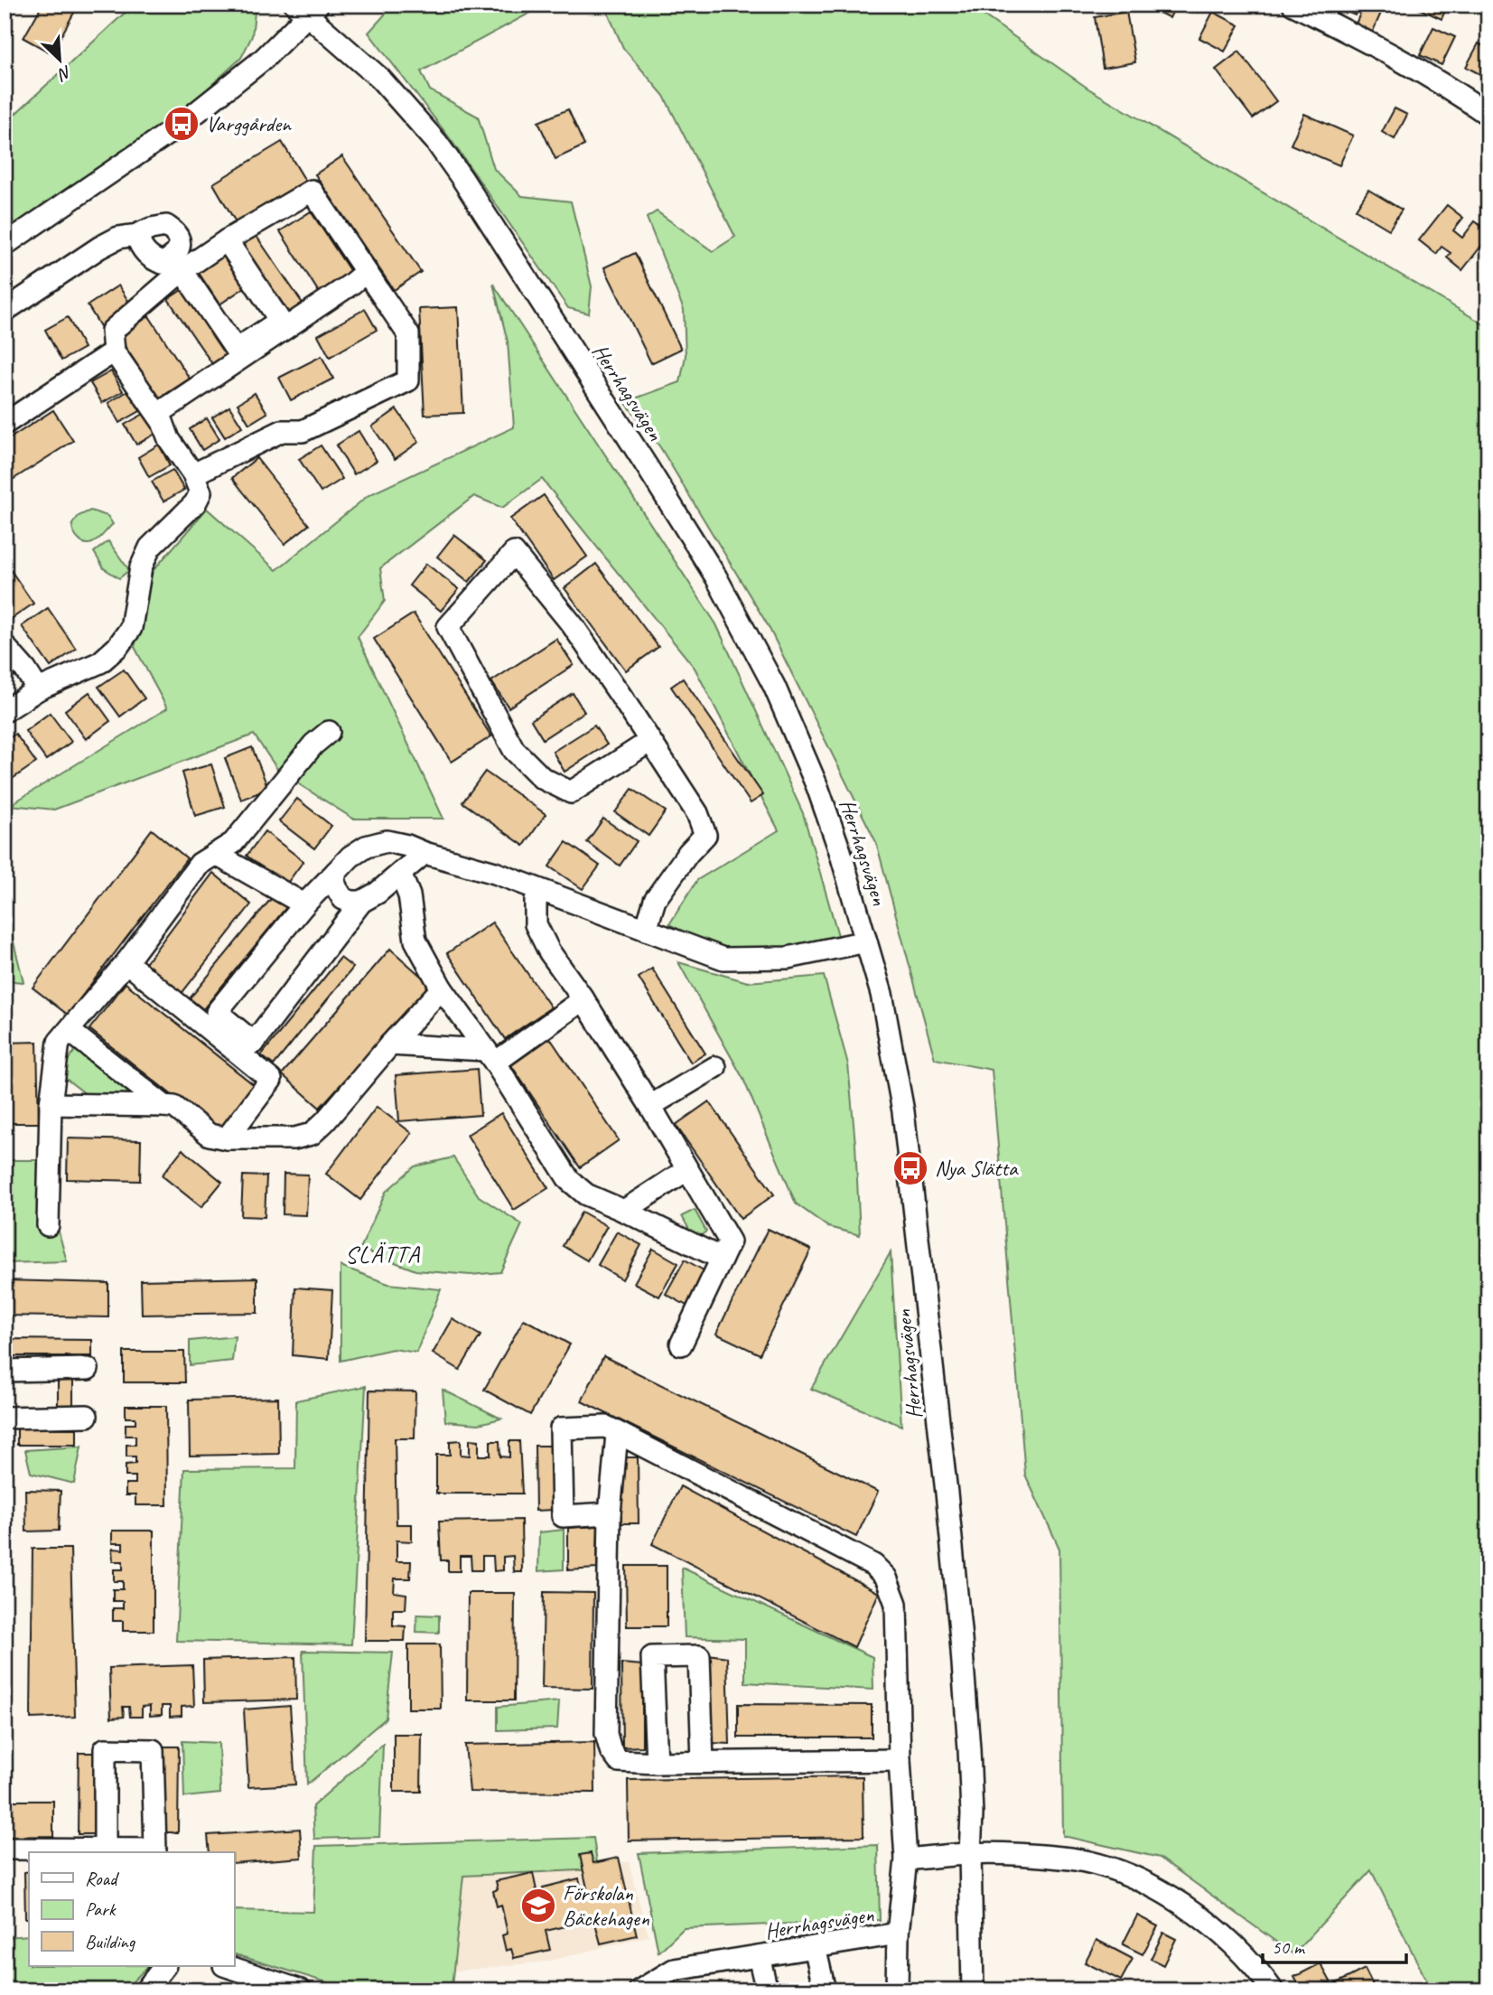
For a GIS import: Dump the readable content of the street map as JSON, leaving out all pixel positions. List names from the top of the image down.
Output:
{
  "streets": {
    "street": ["Herrhagsvägen"]
  },
  "districts": ["SLÄTTA"],
  "places": {
    "bus stop": ["Varggården", "Nya Slätta"],
    "school or university": ["Förskolan Bäckehagen"]
  },
  "legend": ["Road", "Park", "Building"],
  "scale_bar": "50 m",
  "north": "bottom right"
}
